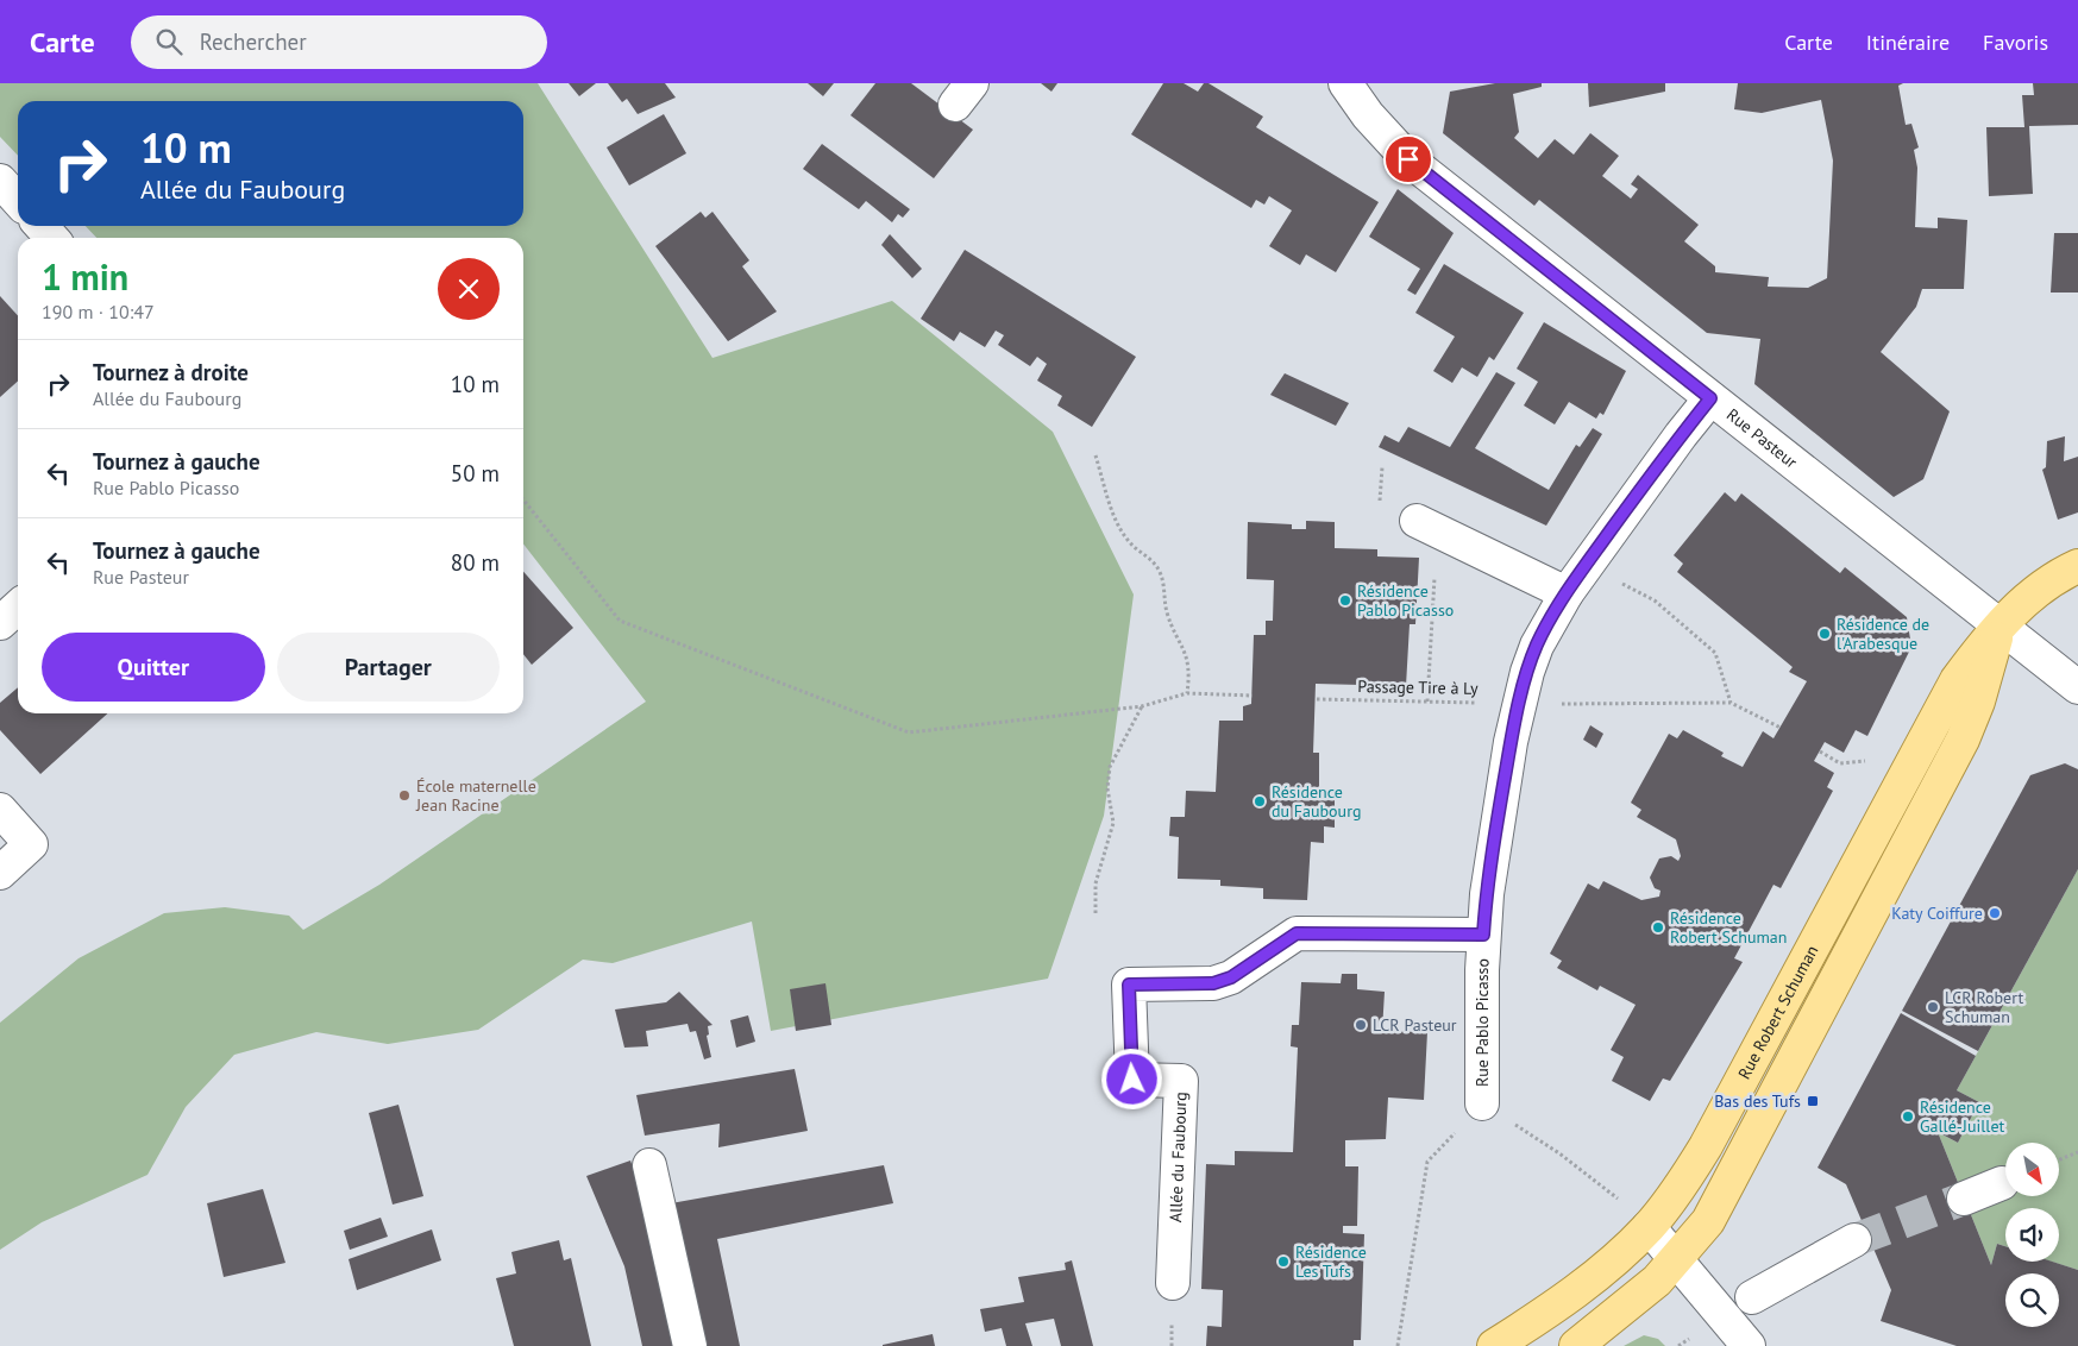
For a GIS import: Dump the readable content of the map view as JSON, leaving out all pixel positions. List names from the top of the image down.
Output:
{
  "streets": {
    "main road": ["Rue Robert Schuman"],
    "street": ["Rue Pasteur", "Rue Pablo Picasso", "Allée du Faubourg"],
    "path": ["Passage Tire à Ly"]
  },
  "crossings": [
    ["Rue Pasteur", "Rue Robert Schuman"],
    ["Rue Pasteur", "Rue Pablo Picasso"],
    ["Passage Tire à Ly", "Rue Pablo Picasso"],
    ["Rue Pablo Picasso", "Allée du Faubourg"]
  ],
  "places": {
    "other": [
      "Résidence Pablo Picasso",
      "Résidence de l'Arabesque",
      "École maternelle Jean Racine",
      "Résidence du Faubourg",
      "Katy Coiffure",
      "Résidence Robert Schuman",
      "LCR Robert Schuman",
      "LCR Pasteur",
      "Résidence Gallé-Juillet",
      "Résidence Les Tufs"
    ],
    "transit": ["Bas des Tufs"]
  },
  "north": "bottom right",
  "page": {
    "header": "Carte",
    "search": "Rechercher",
    "nav": ["Carte", "Itinéraire", "Favoris"],
    "turn": ["10 m", "Allée du Faubourg"],
    "heading": ["1 min", "190 m · 10:47"],
    "list": [
      {
        "name": "Tournez à droite",
        "note": "Allée du Faubourg",
        "value": "10 m"
      },
      {
        "name": "Tournez à gauche",
        "note": "Rue Pablo Picasso",
        "value": "50 m"
      },
      {
        "name": "Tournez à gauche",
        "note": "Rue Pasteur",
        "value": "80 m"
      }
    ],
    "buttons": ["Quitter", "Partager"]
  }
}
